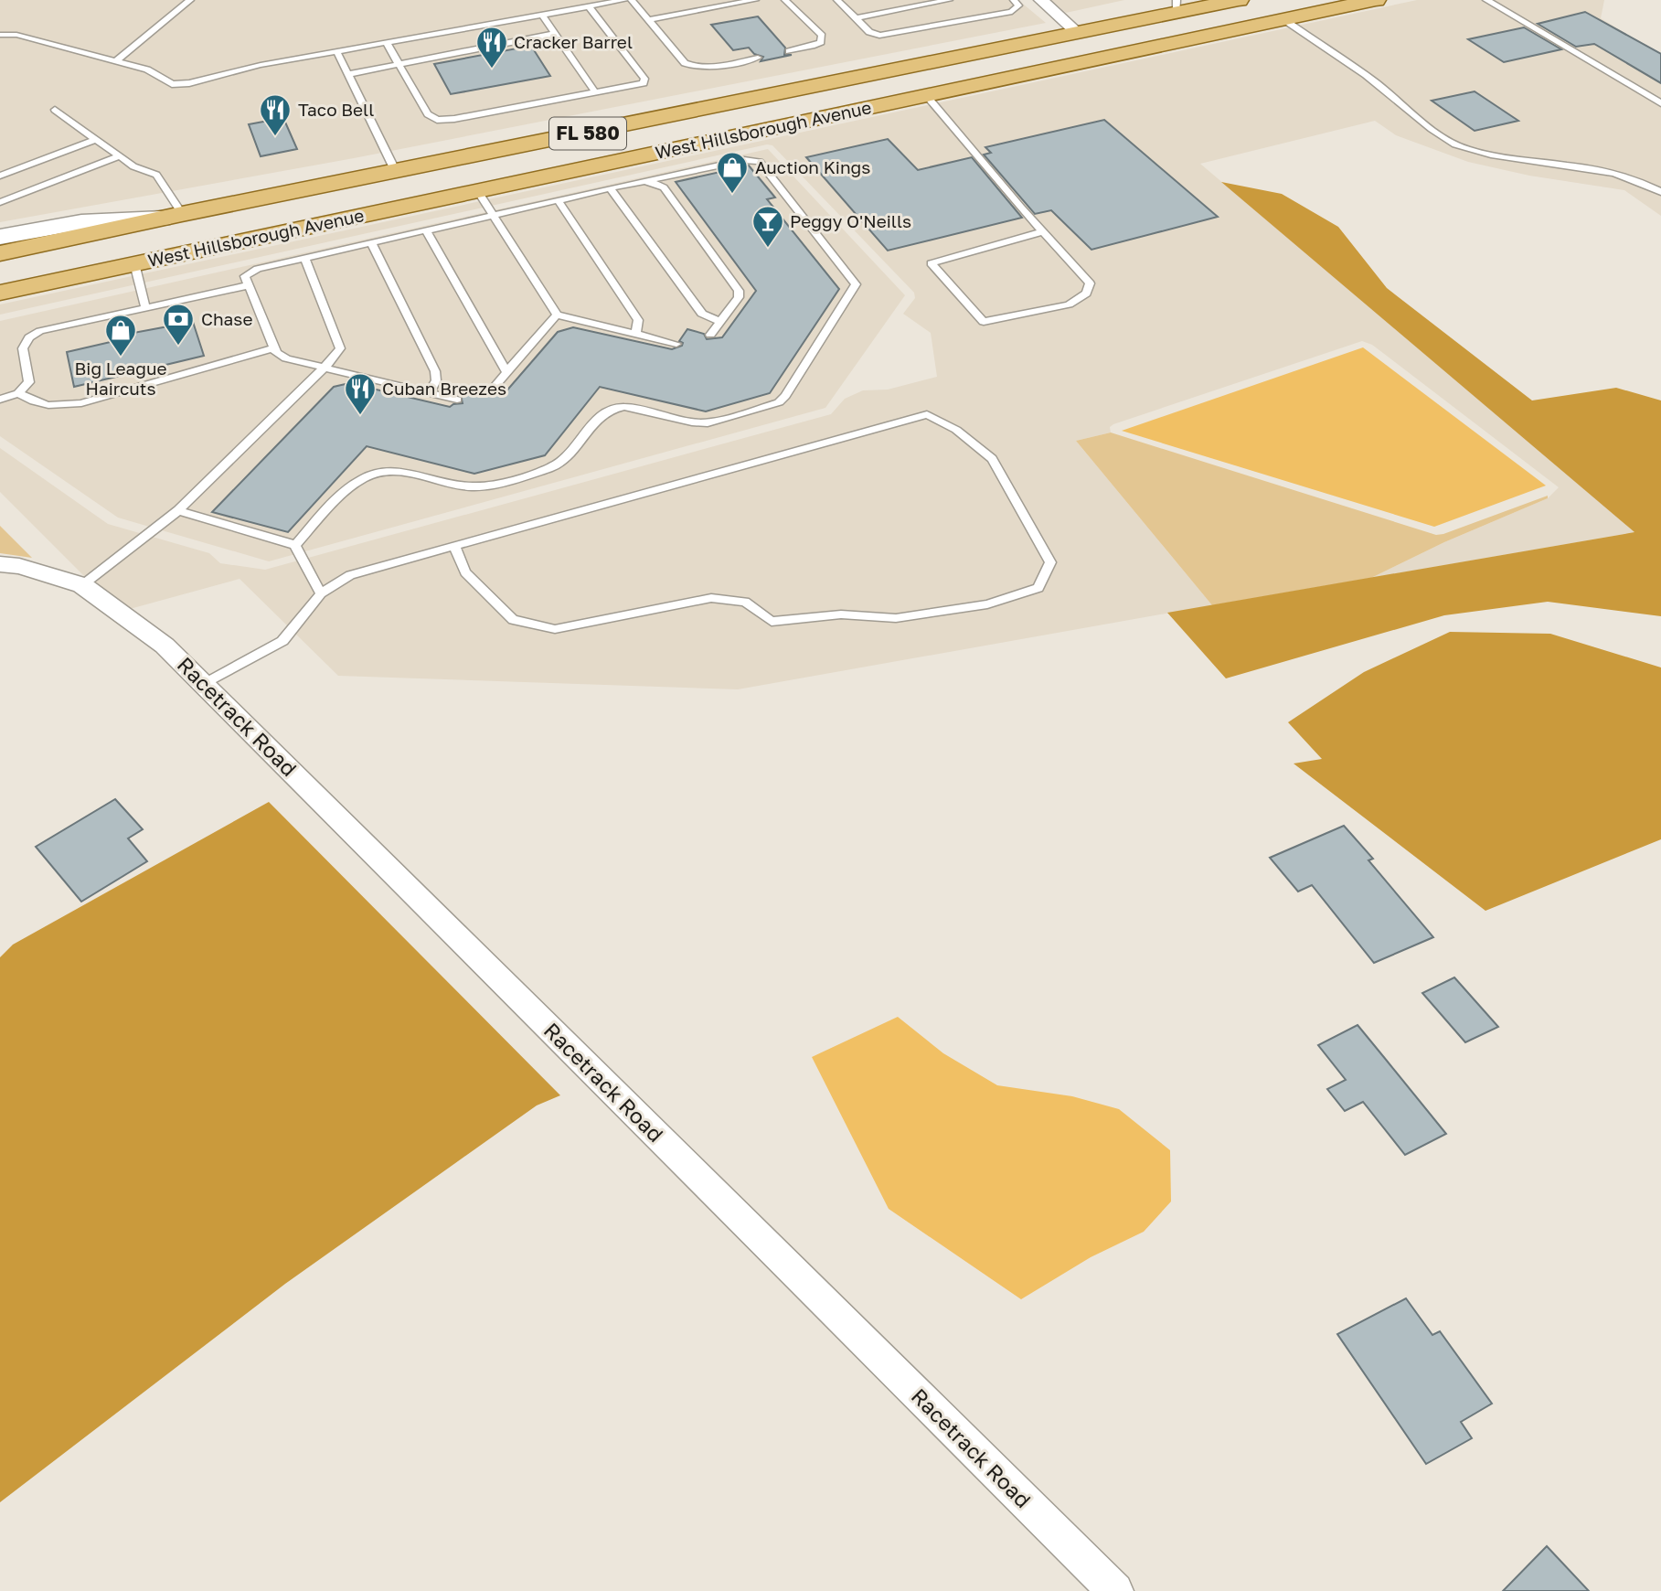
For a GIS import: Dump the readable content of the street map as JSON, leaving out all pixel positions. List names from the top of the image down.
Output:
{
  "streets": {
    "main road": ["West Hillsborough Avenue", "FL 580"],
    "street": ["Racetrack Road"]
  },
  "places": {
    "restaurant": ["Cracker Barrel", "Taco Bell", "Cuban Breezes"],
    "shop": ["Auction Kings", "Big League Haircuts"],
    "bar": ["Peggy O'Neills"],
    "bank": ["Chase"]
  }
}
